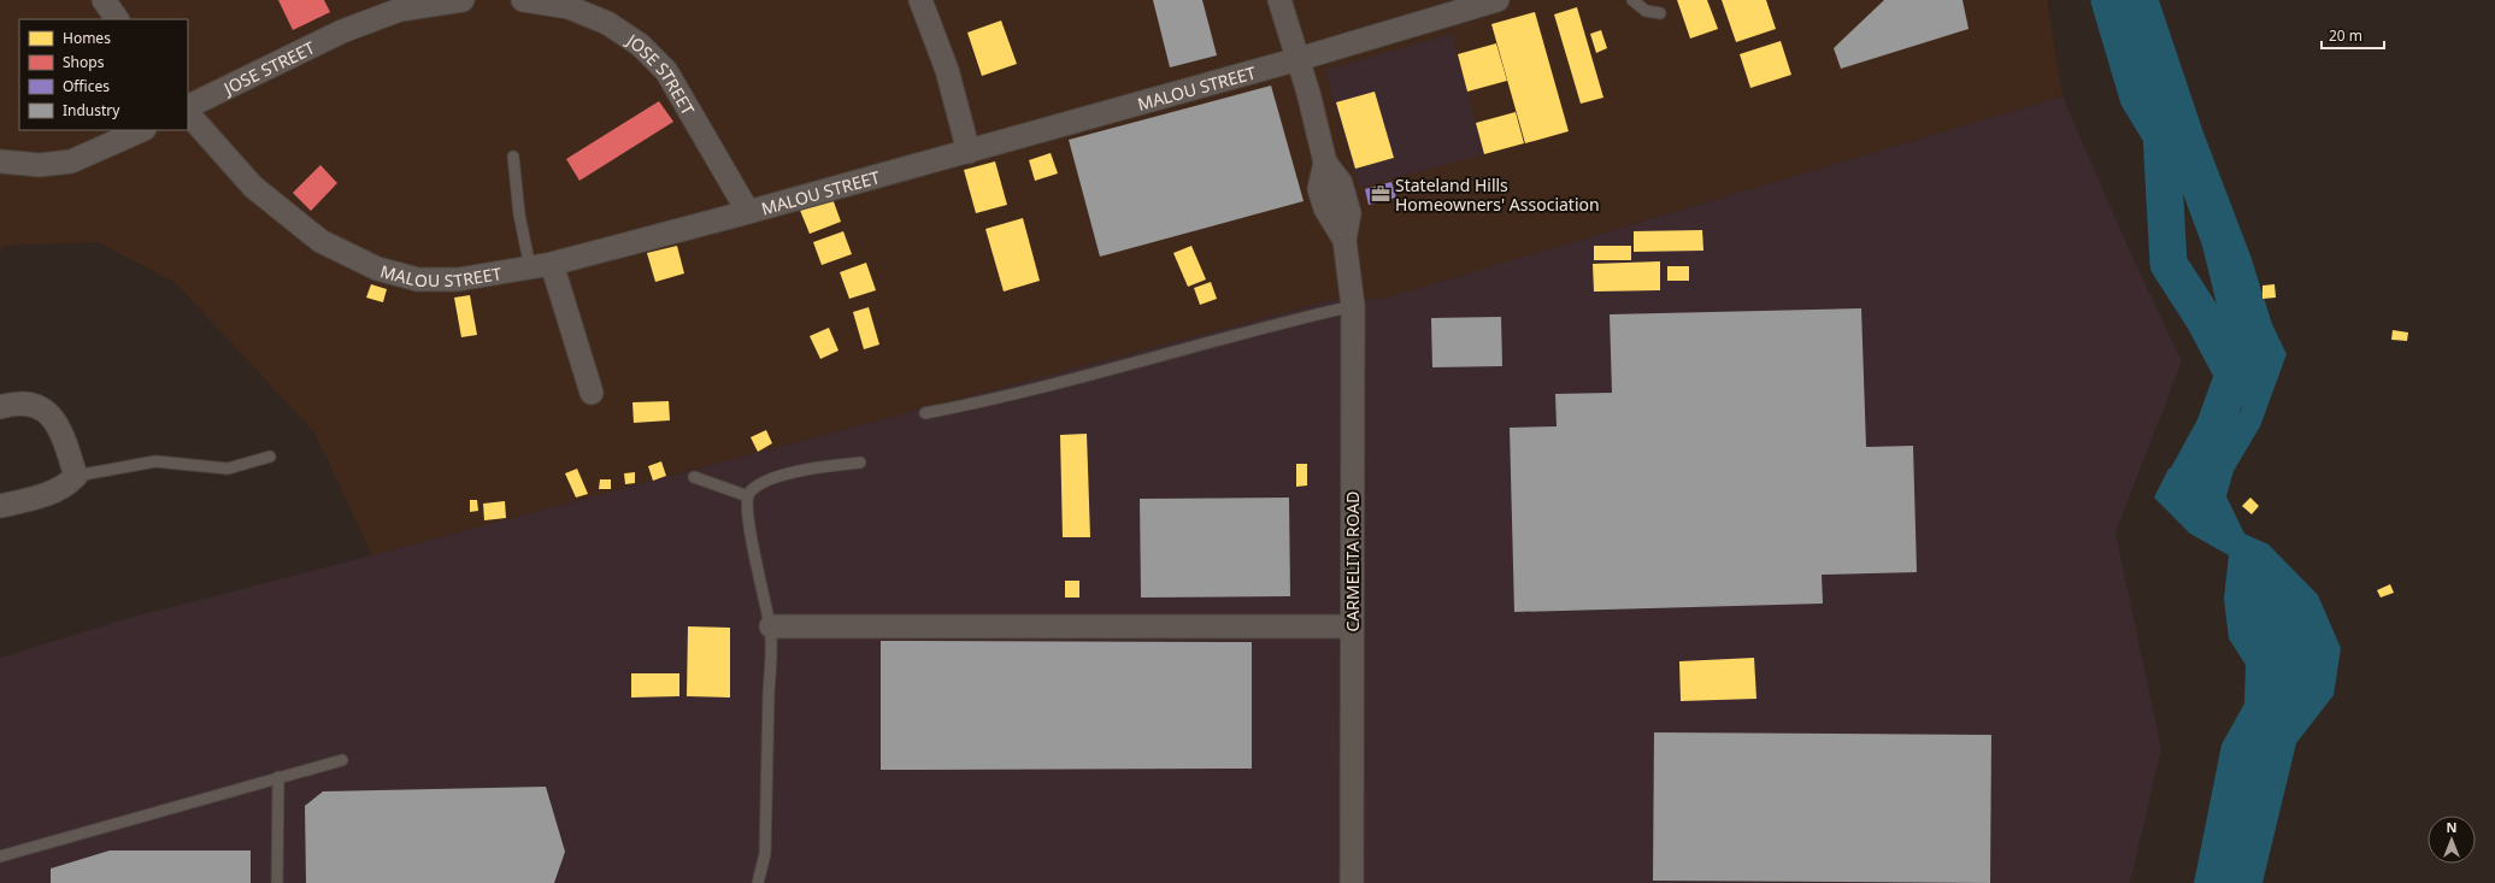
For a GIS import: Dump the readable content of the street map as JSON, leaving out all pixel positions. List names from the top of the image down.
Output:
{
  "streets": {
    "street": ["JOSE STREET", "MALOU STREET", "CARMELITA ROAD"]
  },
  "crossings": [
    ["JOSE STREET", "MALOU STREET"],
    ["MALOU STREET", "CARMELITA ROAD"]
  ],
  "places": {
    "office": ["Stateland Hills Homeowners' Association"]
  },
  "legend": [
    "Homes",
    "Shops",
    "Offices",
    "Industry"
  ],
  "scale_bar": "20 m",
  "north": "top"
}
